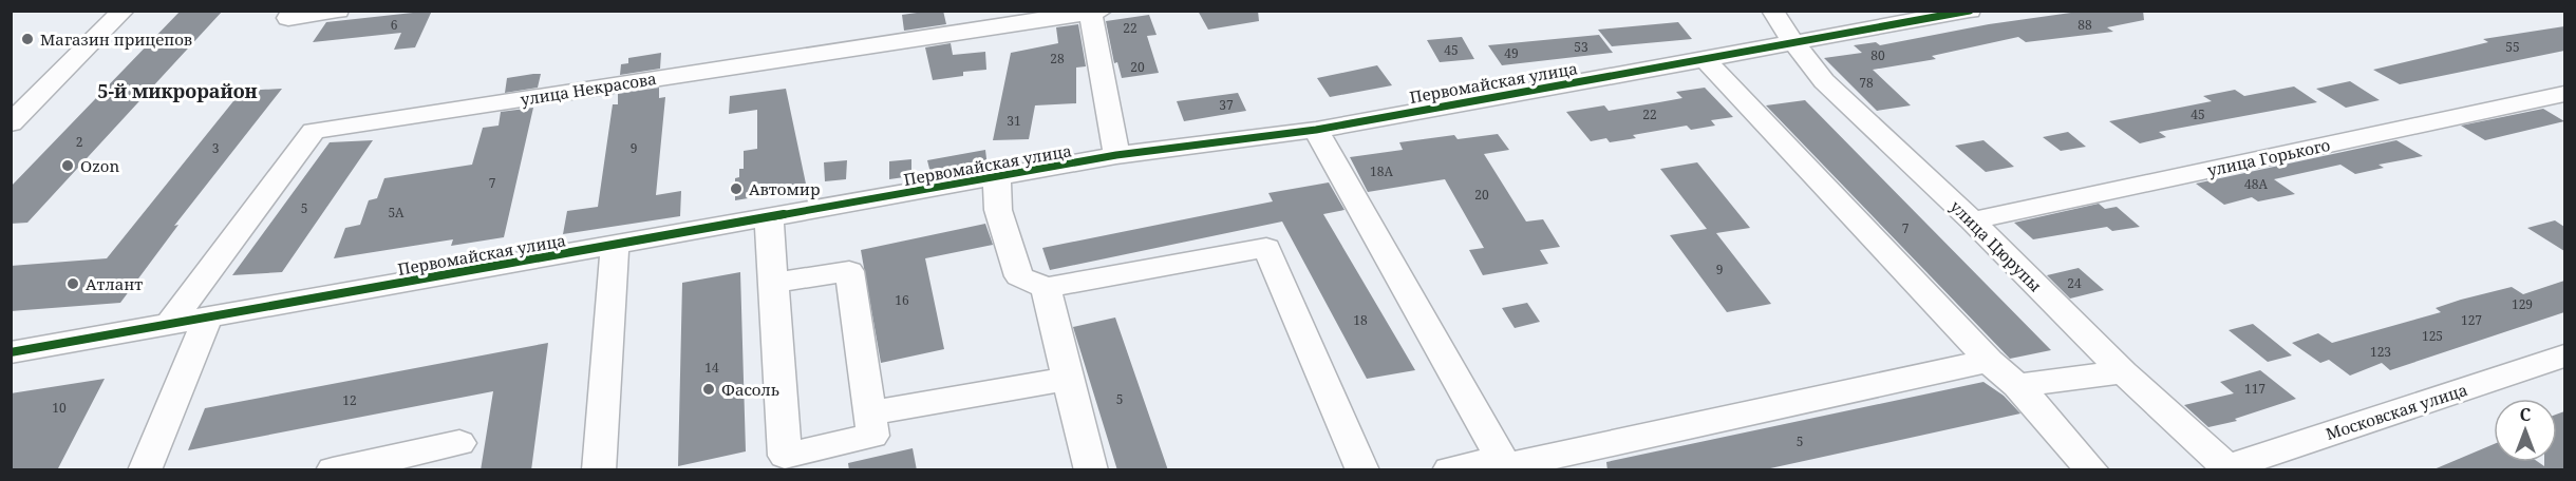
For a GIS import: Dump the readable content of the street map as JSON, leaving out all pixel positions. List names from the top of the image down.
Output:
{
  "streets": {
    "street": [
      "Первомайская улица",
      "улица Некрасова",
      "улица Горького",
      "улица Цюрупы",
      "Московская улица"
    ]
  },
  "crossings": [
    ["Первомайская улица", "улица Некрасова"],
    ["Первомайская улица", "улица Цюрупы"],
    ["улица Горького", "улица Цюрупы"],
    ["улица Цюрупы", "Московская улица"]
  ],
  "districts": ["5-й микрорайон"],
  "places": [
    "Магазин прицепов",
    "Ozon",
    "Автомир",
    "Атлант",
    "Фасоль"
  ],
  "house_numbers": [
    "6",
    "88",
    "22",
    "53",
    "55",
    "45",
    "49",
    "80",
    "28",
    "20",
    "78",
    "37",
    "22",
    "45",
    "31",
    "2",
    "3",
    "9",
    "18А",
    "7",
    "48А",
    "20",
    "5",
    "5А",
    "7",
    "9",
    "24",
    "16",
    "129",
    "18",
    "127",
    "125",
    "123",
    "14",
    "117",
    "5",
    "12",
    "10",
    "5"
  ],
  "north": "top"
}
